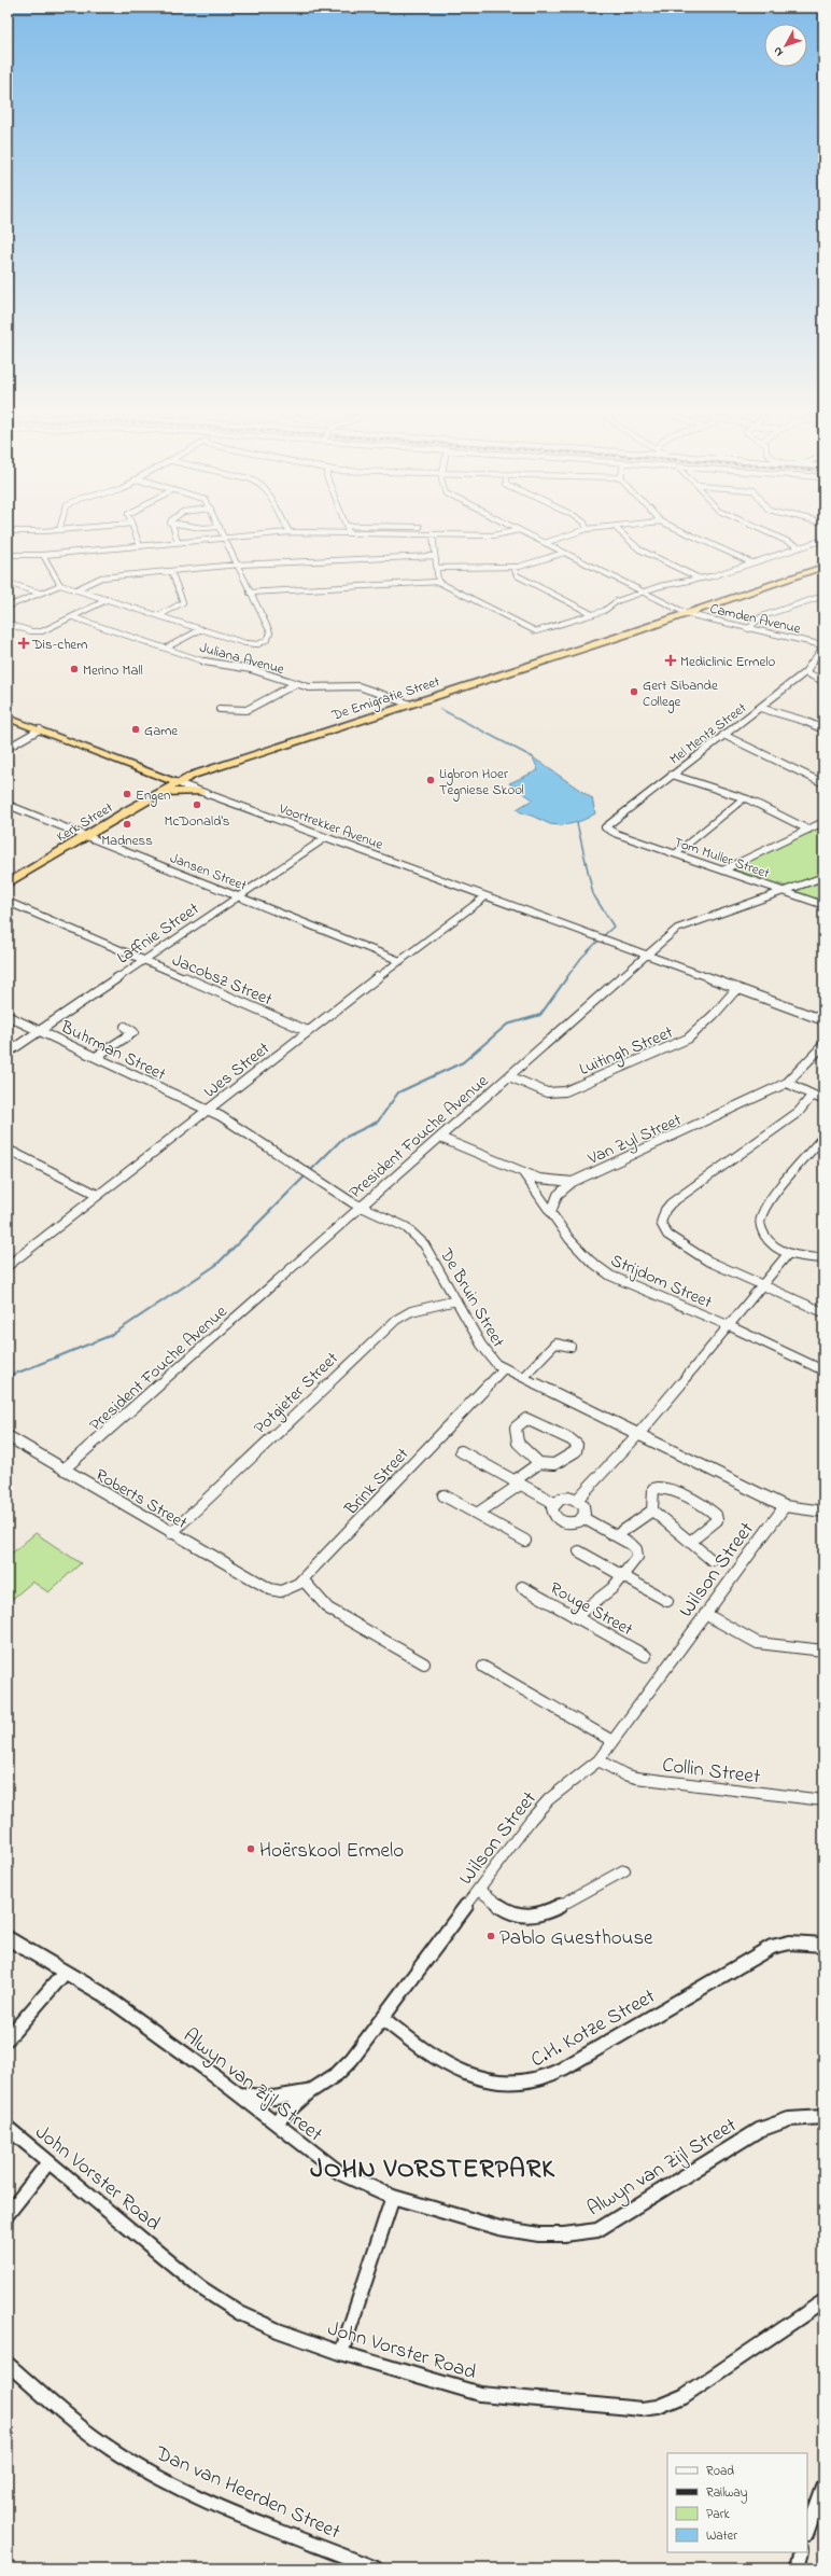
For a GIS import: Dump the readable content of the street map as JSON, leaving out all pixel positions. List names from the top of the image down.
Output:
{
  "streets": {
    "highway": ["De Emigratie Street", "Kerk Street", "Voortrekker Avenue"],
    "street": [
      "Camden Avenue",
      "Juliana Avenue",
      "Mel Mentz Street",
      "Tom Muller Street",
      "Jansen Street",
      "Laffnie Street",
      "Jacobsz Street",
      "Buhrman Street",
      "Luitingh Street",
      "Wes Street",
      "President Fouche Avenue",
      "Van Zyl Street",
      "Strijdom Street",
      "De Bruin Street",
      "Potgieter Street",
      "Brink Street",
      "Roberts Street",
      "Wilson Street",
      "Rouge Street",
      "Collin Street",
      "C.H. Kotze Street",
      "Alwyn van Zijl Street",
      "John Vorster Road",
      "Dan van Heerden Street"
    ]
  },
  "crossings": [
    ["Camden Avenue", "De Emigratie Street"],
    ["Camden Avenue", "Mel Mentz Street"],
    ["Juliana Avenue", "De Emigratie Street"],
    ["De Emigratie Street", "Kerk Street"],
    ["De Emigratie Street", "Voortrekker Avenue"],
    ["Mel Mentz Street", "Tom Muller Street"],
    ["Kerk Street", "Voortrekker Avenue"],
    ["Kerk Street", "Jansen Street"],
    ["Voortrekker Avenue", "Laffnie Street"],
    ["Voortrekker Avenue", "Luitingh Street"],
    ["Voortrekker Avenue", "Wes Street"],
    ["Voortrekker Avenue", "President Fouche Avenue"],
    ["Tom Muller Street", "President Fouche Avenue"],
    ["Jansen Street", "Laffnie Street"],
    ["Jansen Street", "Wes Street"],
    ["Laffnie Street", "Jacobsz Street"],
    ["Laffnie Street", "Buhrman Street"],
    ["Jacobsz Street", "Wes Street"],
    ["Buhrman Street", "Wes Street"],
    ["Buhrman Street", "De Bruin Street"],
    ["Luitingh Street", "President Fouche Avenue"],
    ["Wes Street", "De Bruin Street"],
    ["President Fouche Avenue", "Van Zyl Street"],
    ["President Fouche Avenue", "De Bruin Street"],
    ["President Fouche Avenue", "Roberts Street"],
    ["Van Zyl Street", "Strijdom Street"],
    ["De Bruin Street", "Potgieter Street"],
    ["De Bruin Street", "Brink Street"],
    ["De Bruin Street", "Wilson Street"],
    ["Potgieter Street", "Roberts Street"],
    ["Brink Street", "Roberts Street"],
    ["Wilson Street", "Collin Street"],
    ["Wilson Street", "C.H. Kotze Street"],
    ["Wilson Street", "Alwyn van Zijl Street"]
  ],
  "districts": ["JOHN VORSTERPARK"],
  "places": {
    "health": ["Dis-chem", "Mediclinic Ermelo"],
    "other": [
      "Merino Mall",
      "Gert Sibande College",
      "Game",
      "Ligbron Hoer Tegniese Skool",
      "Engen",
      "McDonald's",
      "Madness",
      "Hoërskool Ermelo",
      "Pablo Guesthouse"
    ]
  },
  "legend": [
    "Road",
    "Railway",
    "Park",
    "Water"
  ],
  "north": "bottom left"
}
